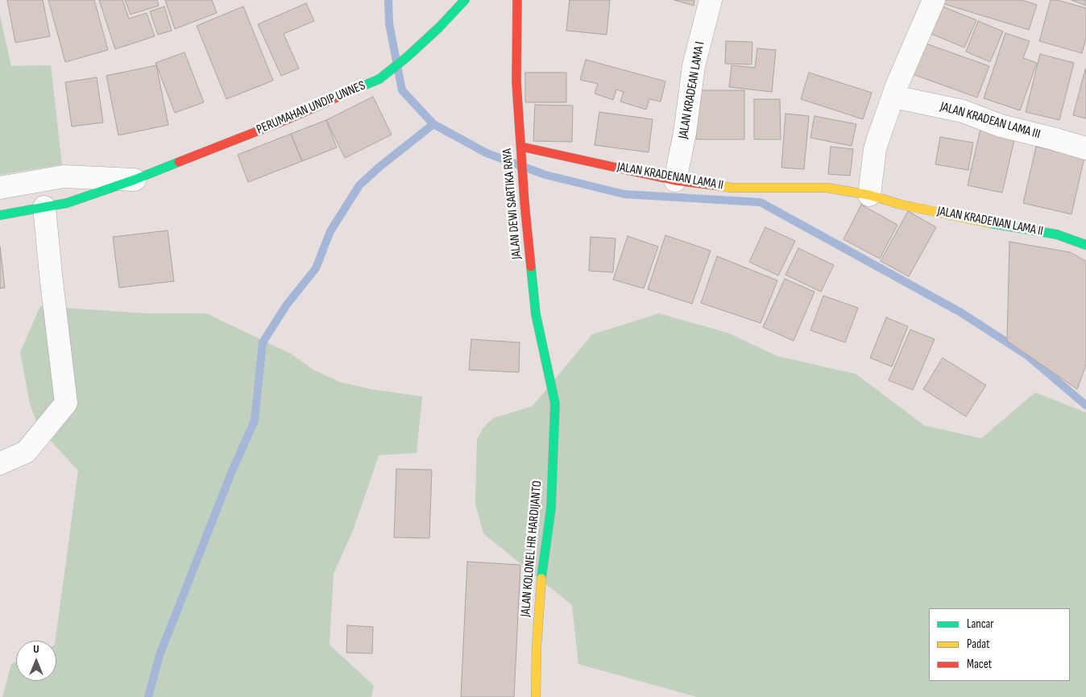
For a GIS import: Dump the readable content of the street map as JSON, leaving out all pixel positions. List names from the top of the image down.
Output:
{
  "streets": {
    "street": [
      "JALAN KRADEAN LAMA I",
      "PERUMAHAN UNDIP UNNES",
      "JALAN KRADEAN LAMA III",
      "JALAN KRADENAN LAMA II",
      "JALAN DEWI SARTIKA RAYA",
      "JALAN KOLONEL HR HARDIJANTO"
    ]
  },
  "crossings": [
    ["JALAN KRADEAN LAMA I", "JALAN KRADENAN LAMA II"],
    ["JALAN KRADENAN LAMA II", "JALAN DEWI SARTIKA RAYA"],
    ["JALAN DEWI SARTIKA RAYA", "JALAN KOLONEL HR HARDIJANTO"]
  ],
  "legend": ["Lancar", "Padat", "Macet"],
  "north": "top"
}
